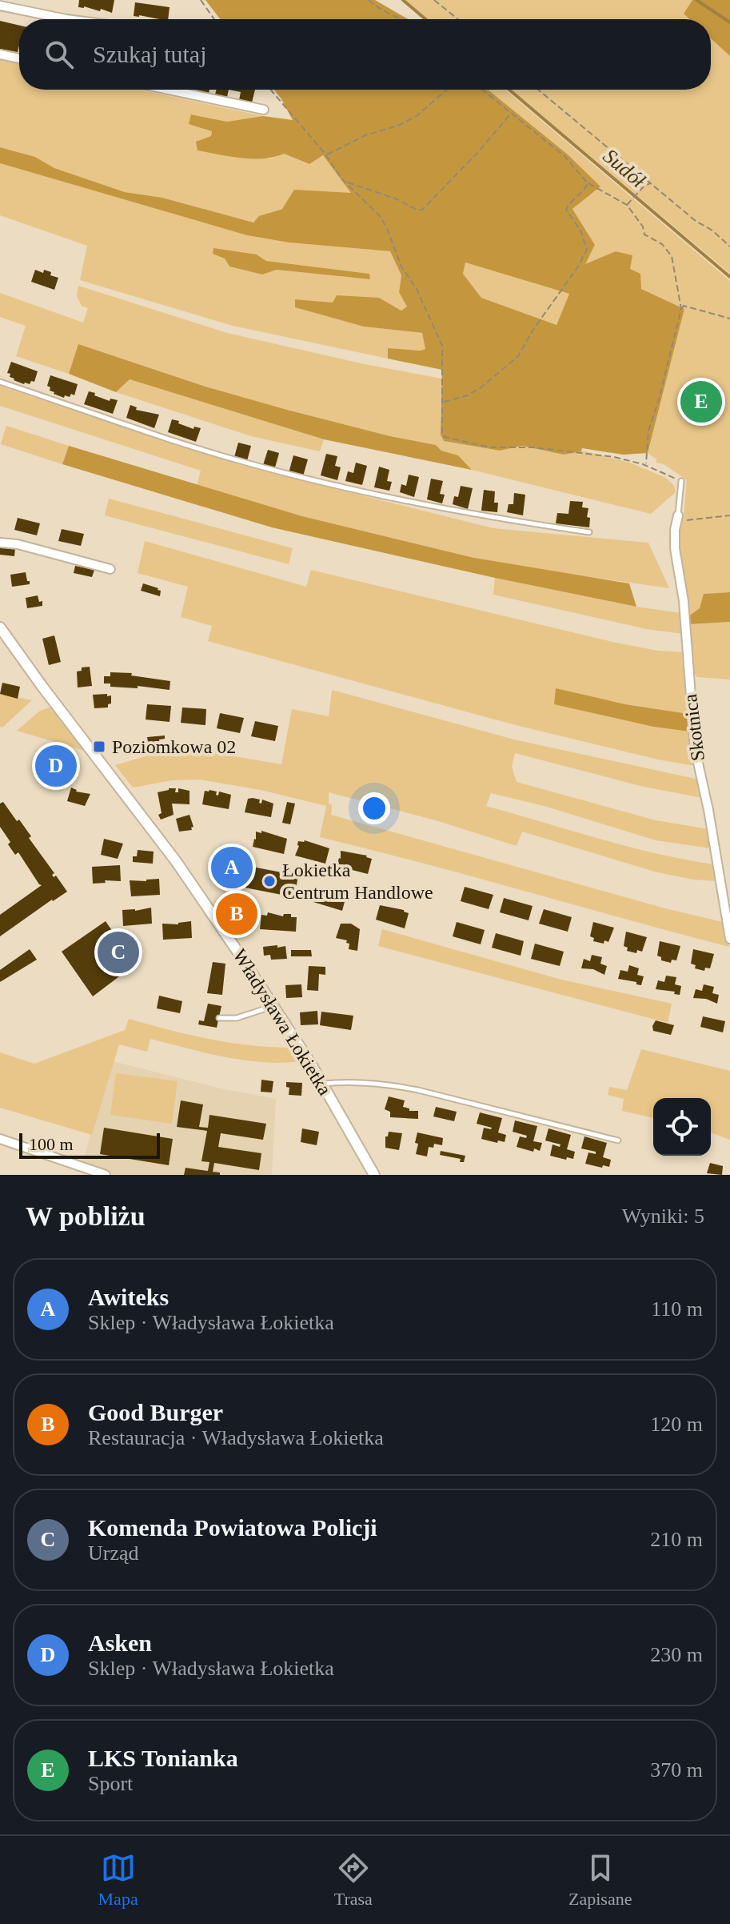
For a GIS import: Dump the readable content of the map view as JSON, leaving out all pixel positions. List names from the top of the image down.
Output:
{
  "streets": {
    "street": ["Skotnica", "Władysława Łokietka"]
  },
  "water": ["Sudół"],
  "places": {
    "transit": ["Poziomkowa 02"],
    "other": ["Łokietka Centrum Handlowe"]
  },
  "scale_bar": "100 m",
  "page": {
    "search": "Szukaj tutaj",
    "pins": [
      "E",
      "D",
      "A",
      "B",
      "C"
    ],
    "scale": "100 m",
    "heading": ["W pobliżu", "Wyniki: 5"],
    "list": [
      {
        "mark": "A",
        "name": "Awiteks",
        "note": "Sklep · Władysława Łokietka",
        "value": "110 m"
      },
      {
        "mark": "B",
        "name": "Good Burger",
        "note": "Restauracja · Władysława Łokietka",
        "value": "120 m"
      },
      {
        "mark": "C",
        "name": "Komenda Powiatowa Policji",
        "note": "Urząd",
        "value": "210 m"
      },
      {
        "mark": "D",
        "name": "Asken",
        "note": "Sklep · Władysława Łokietka",
        "value": "230 m"
      },
      {
        "mark": "E",
        "name": "LKS Tonianka",
        "note": "Sport",
        "value": "370 m"
      }
    ],
    "nav": ["Mapa", "Trasa", "Zapisane"]
  }
}
